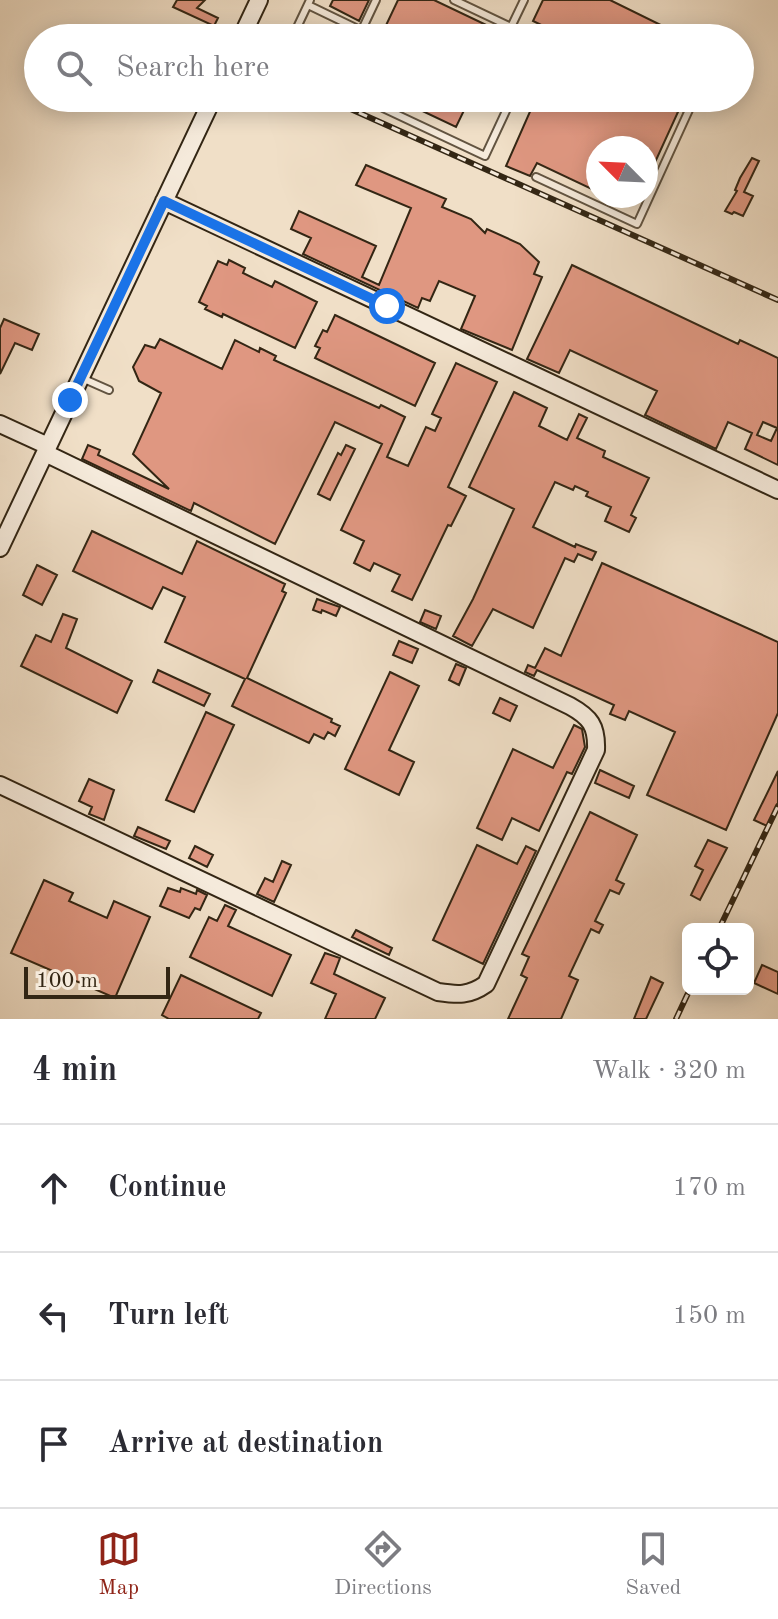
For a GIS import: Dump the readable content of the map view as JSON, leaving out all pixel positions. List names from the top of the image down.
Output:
{
  "scale_bar": "100 m",
  "north": "top left",
  "page": {
    "search": "Search here",
    "scale": "100 m",
    "heading": ["4 min", "Walk · 320 m"],
    "list": [
      ["Continue", "170 m"],
      ["Turn left", "150 m"],
      "Arrive at destination"
    ],
    "nav": ["Map", "Directions", "Saved"]
  }
}
